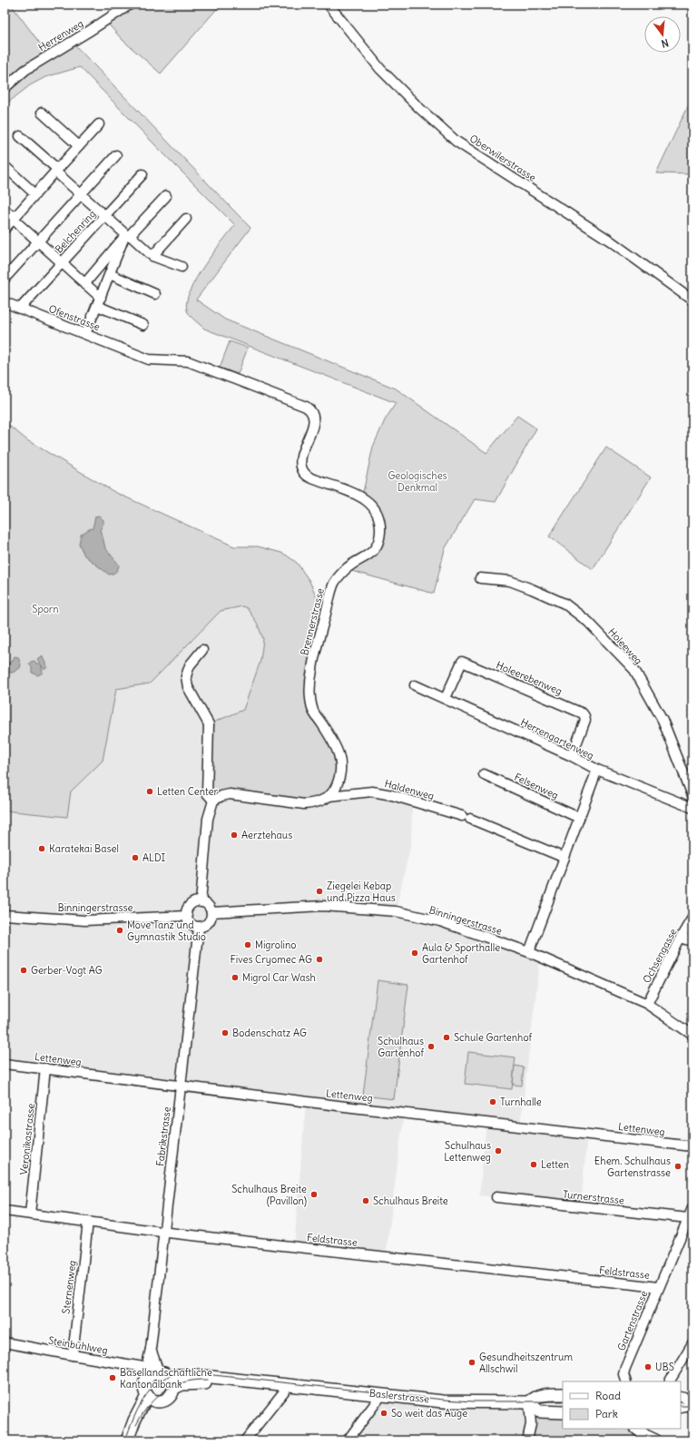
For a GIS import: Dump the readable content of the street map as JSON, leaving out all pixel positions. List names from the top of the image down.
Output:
{
  "streets": {
    "main road": ["Baslerstrasse"],
    "street": [
      "Herrenweg",
      "Oberwilerstrasse",
      "Belchenring",
      "Ofenstrasse",
      "Brennerstrasse",
      "Holeeweg",
      "Holeerebenweg",
      "Herrengartenweg",
      "Felsenweg",
      "Haldenweg",
      "Binningerstrasse",
      "Ochsengasse",
      "Lettenweg",
      "Fabrikstrasse",
      "Veronikastrasse",
      "Turnerstrasse",
      "Feldstrasse",
      "Sternenweg",
      "Gartenstrasse",
      "Steinbühlweg"
    ]
  },
  "crossings": [
    ["Belchenring", "Ofenstrasse"],
    ["Ofenstrasse", "Brennerstrasse"],
    ["Brennerstrasse", "Haldenweg"],
    ["Holeerebenweg", "Herrengartenweg"],
    ["Binningerstrasse", "Ochsengasse"],
    ["Binningerstrasse", "Fabrikstrasse"],
    ["Lettenweg", "Fabrikstrasse"],
    ["Lettenweg", "Veronikastrasse"],
    ["Fabrikstrasse", "Feldstrasse"],
    ["Fabrikstrasse", "Steinbühlweg"],
    ["Fabrikstrasse", "Baslerstrasse"],
    ["Veronikastrasse", "Feldstrasse"],
    ["Turnerstrasse", "Gartenstrasse"],
    ["Feldstrasse", "Sternenweg"],
    ["Feldstrasse", "Gartenstrasse"],
    ["Sternenweg", "Steinbühlweg"],
    ["Steinbühlweg", "Baslerstrasse"]
  ],
  "parks": ["Geologisches Denkmal", "Sporn"],
  "places": [
    "Letten Center",
    "Aerztehaus",
    "Karatekai Basel",
    "ALDI",
    "Ziegelei Kebap und Pizza Haus",
    "Move Tanz und Gymnastik Studio",
    "Migrolino",
    "Aula & Sporthalle Gartenhof",
    "Fives Cryomec AG",
    "Gerber-Vogt AG",
    "Migrol Car Wash",
    "Bodenschatz AG",
    "Schule Gartenhof",
    "Schulhaus Gartenhof",
    "Turnhalle",
    "Schulhaus Lettenweg",
    "Letten",
    "Ehem. Schulhaus Gartenstrasse",
    "Schulhaus Breite (Pavillon)",
    "Schulhaus Breite",
    "Gesundheitszentrum Allschwil",
    "UBS",
    "Basellandschaftliche Kantonalbank",
    "So weit das Auge"
  ],
  "legend": ["Road", "Park"],
  "north": "bottom"
}
